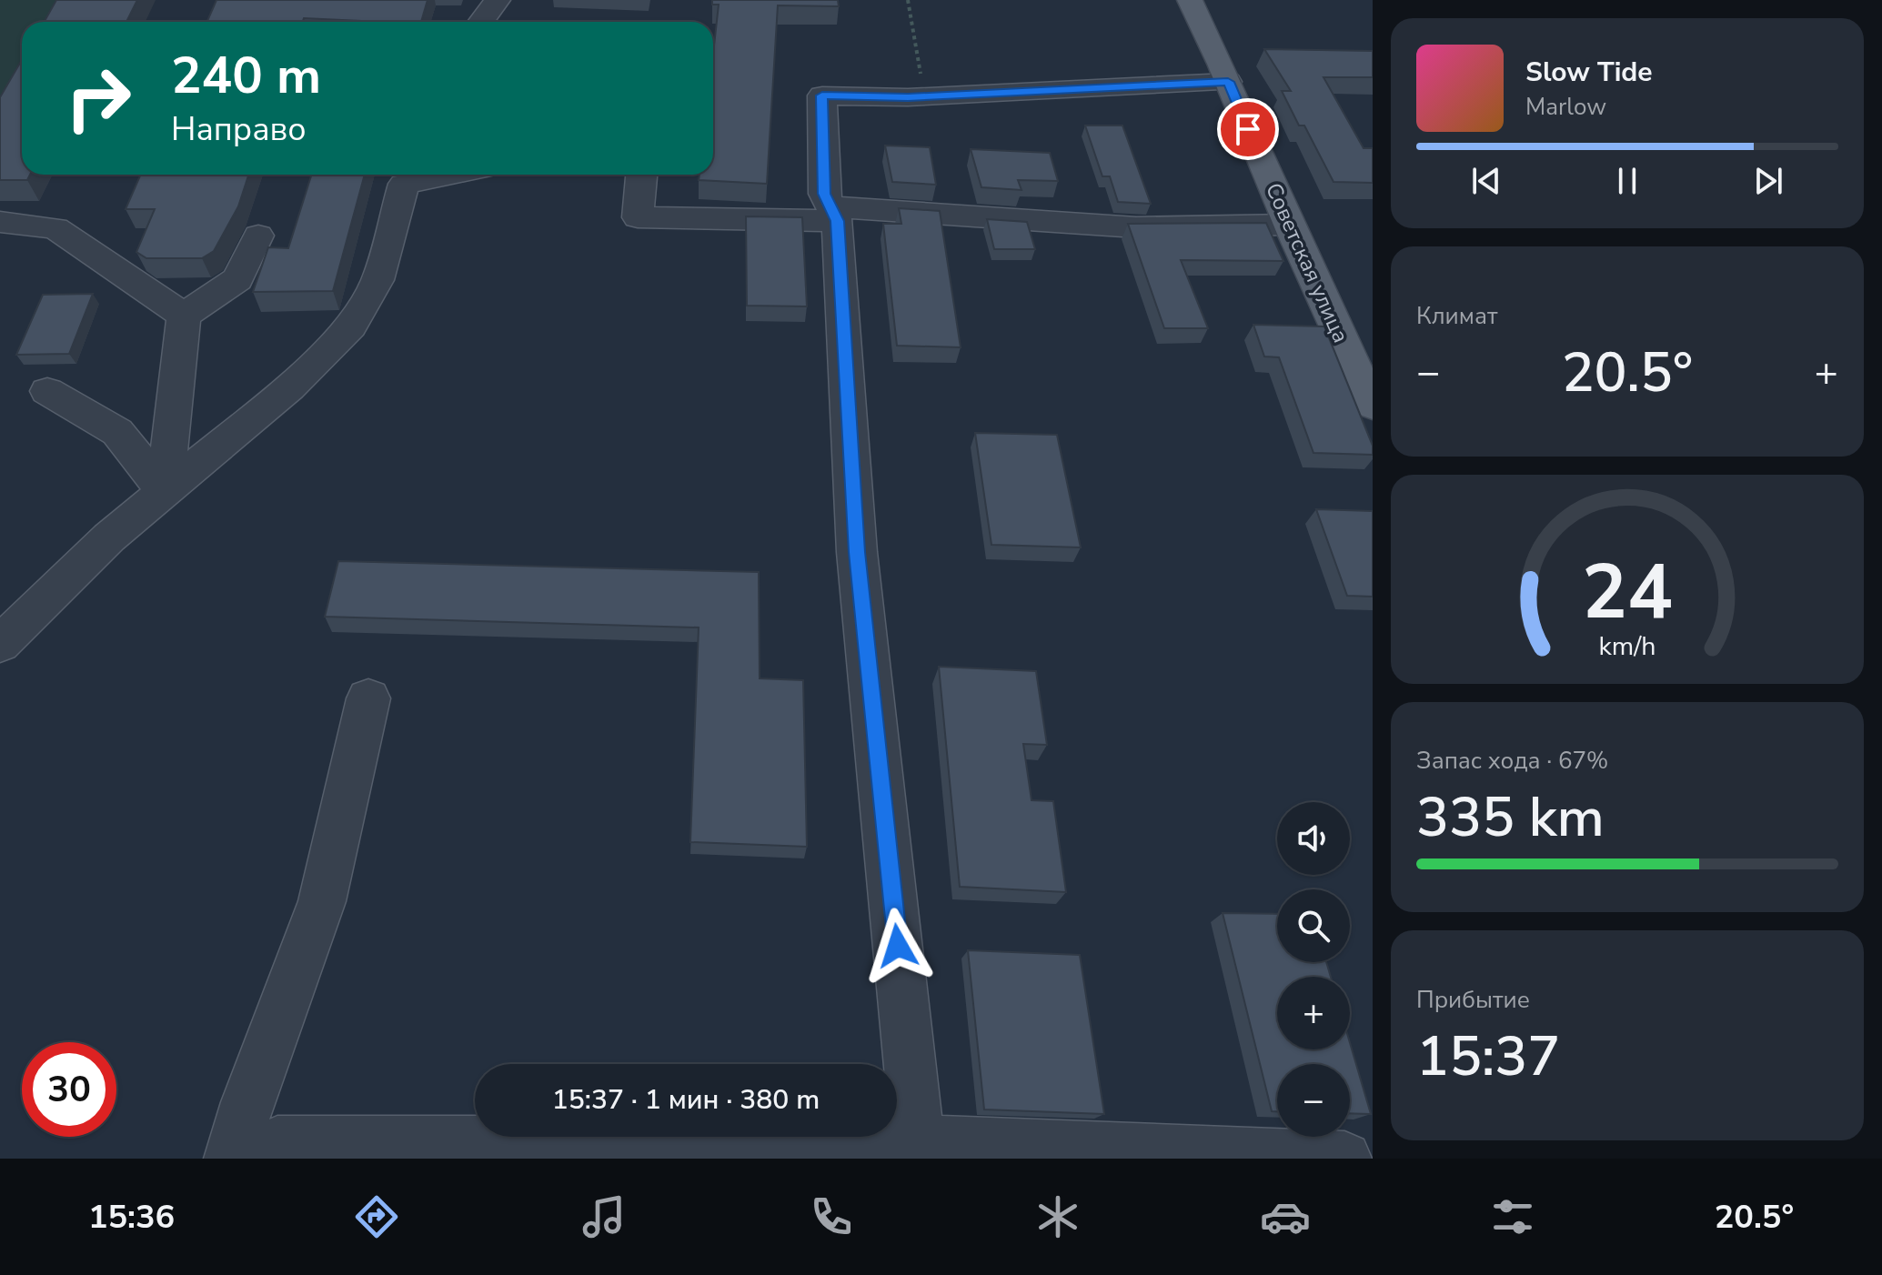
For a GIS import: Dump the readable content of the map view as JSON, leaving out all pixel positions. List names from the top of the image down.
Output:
{
  "streets": {
    "main road": ["Советская улица"]
  },
  "page": {
    "turn": ["240 m", "Направо"],
    "song": ["Slow Tide", "Marlow"],
    "tile": [
      "Климат",
      ["Запас хода · 67%", "335 km"],
      ["Прибытие", "15:37"]
    ],
    "heat": ["−", "20.5°", "+"],
    "map_buttons": ["+", "−"],
    "limit": "30",
    "trip": "15:37 · 1 мин · 380 m",
    "tabs": ["15:36", "20.5°"],
    "gauge": ["24", "km/h"]
  }
}
